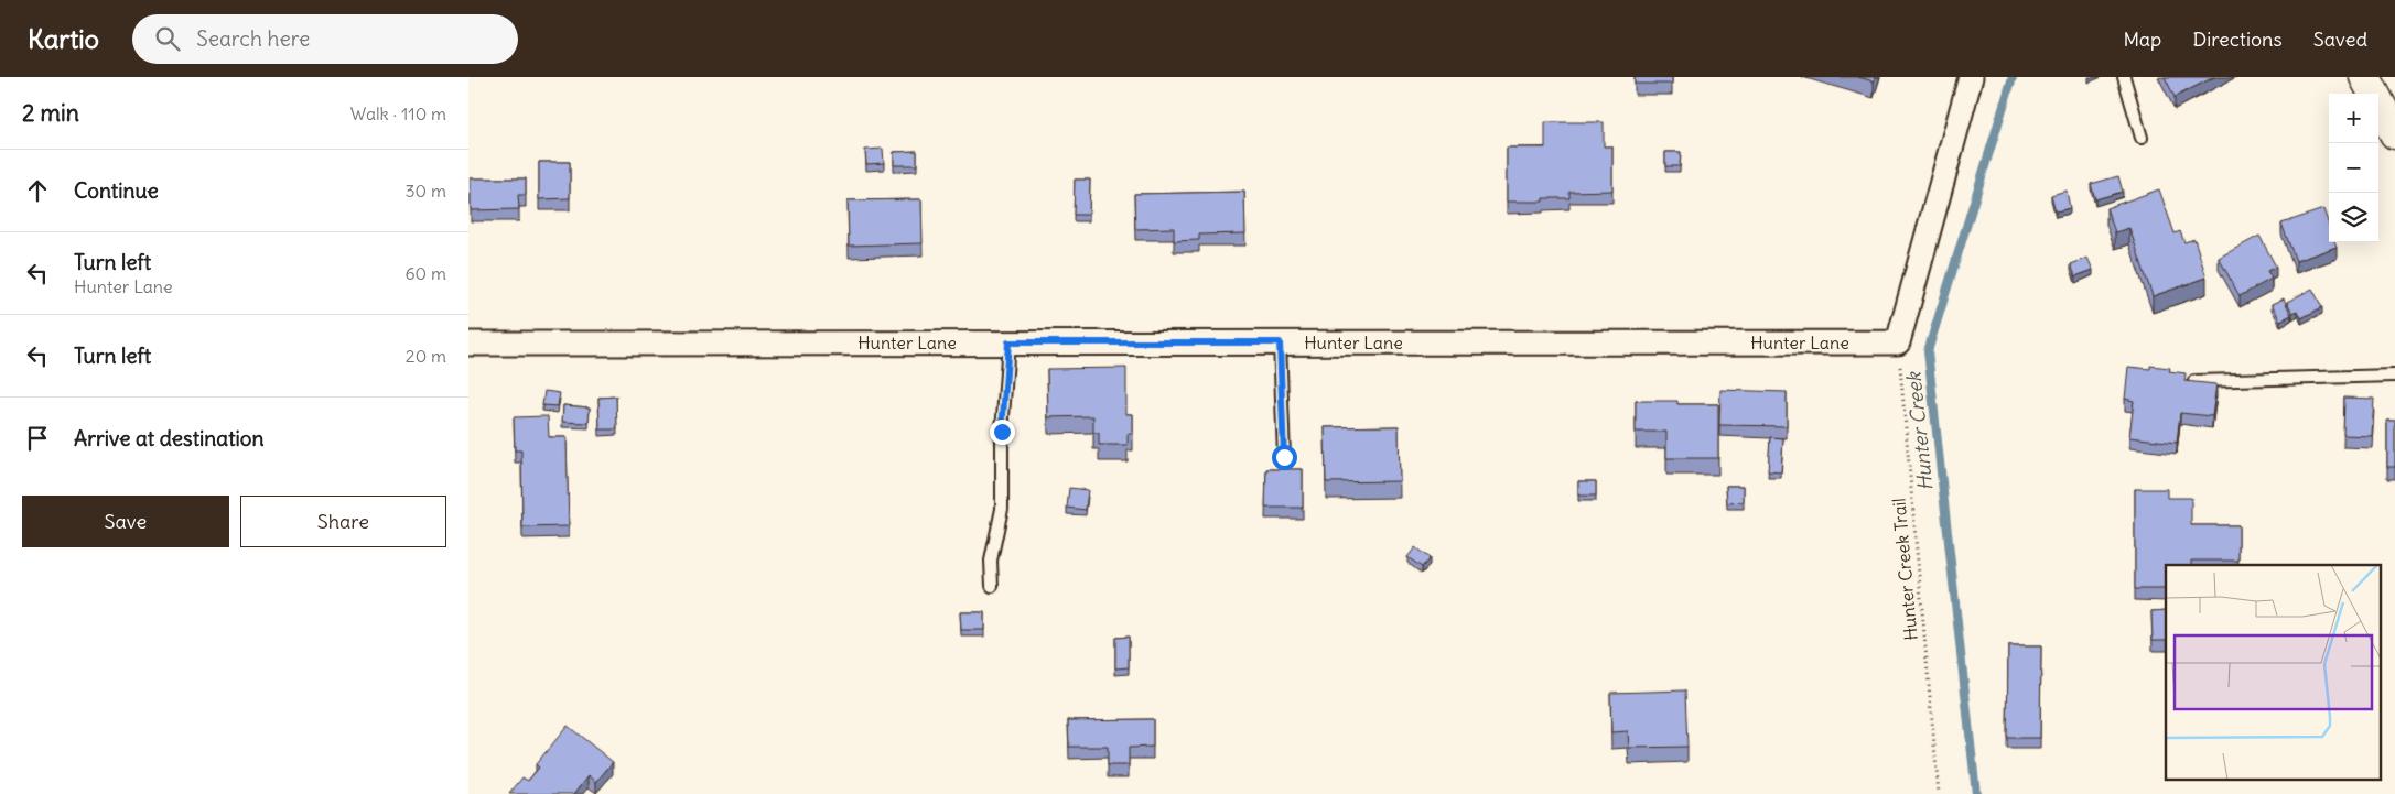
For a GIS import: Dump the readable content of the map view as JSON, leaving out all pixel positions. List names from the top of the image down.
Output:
{
  "streets": {
    "street": ["Hunter Lane"],
    "path": ["Hunter Creek Trail"]
  },
  "crossings": [
    ["Hunter Lane", "Hunter Creek Trail"]
  ],
  "water": ["Hunter Creek"],
  "page": {
    "header": "Kartio",
    "search": "Search here",
    "nav": ["Map", "Directions", "Saved"],
    "heading": ["2 min", "Walk · 110 m"],
    "map_buttons": ["+", "−"],
    "list": [
      ["Continue", "30 m"],
      ["Turn left", "Hunter Lane", "60 m"],
      ["Turn left", "20 m"],
      "Arrive at destination"
    ],
    "buttons": ["Save", "Share"]
  }
}
